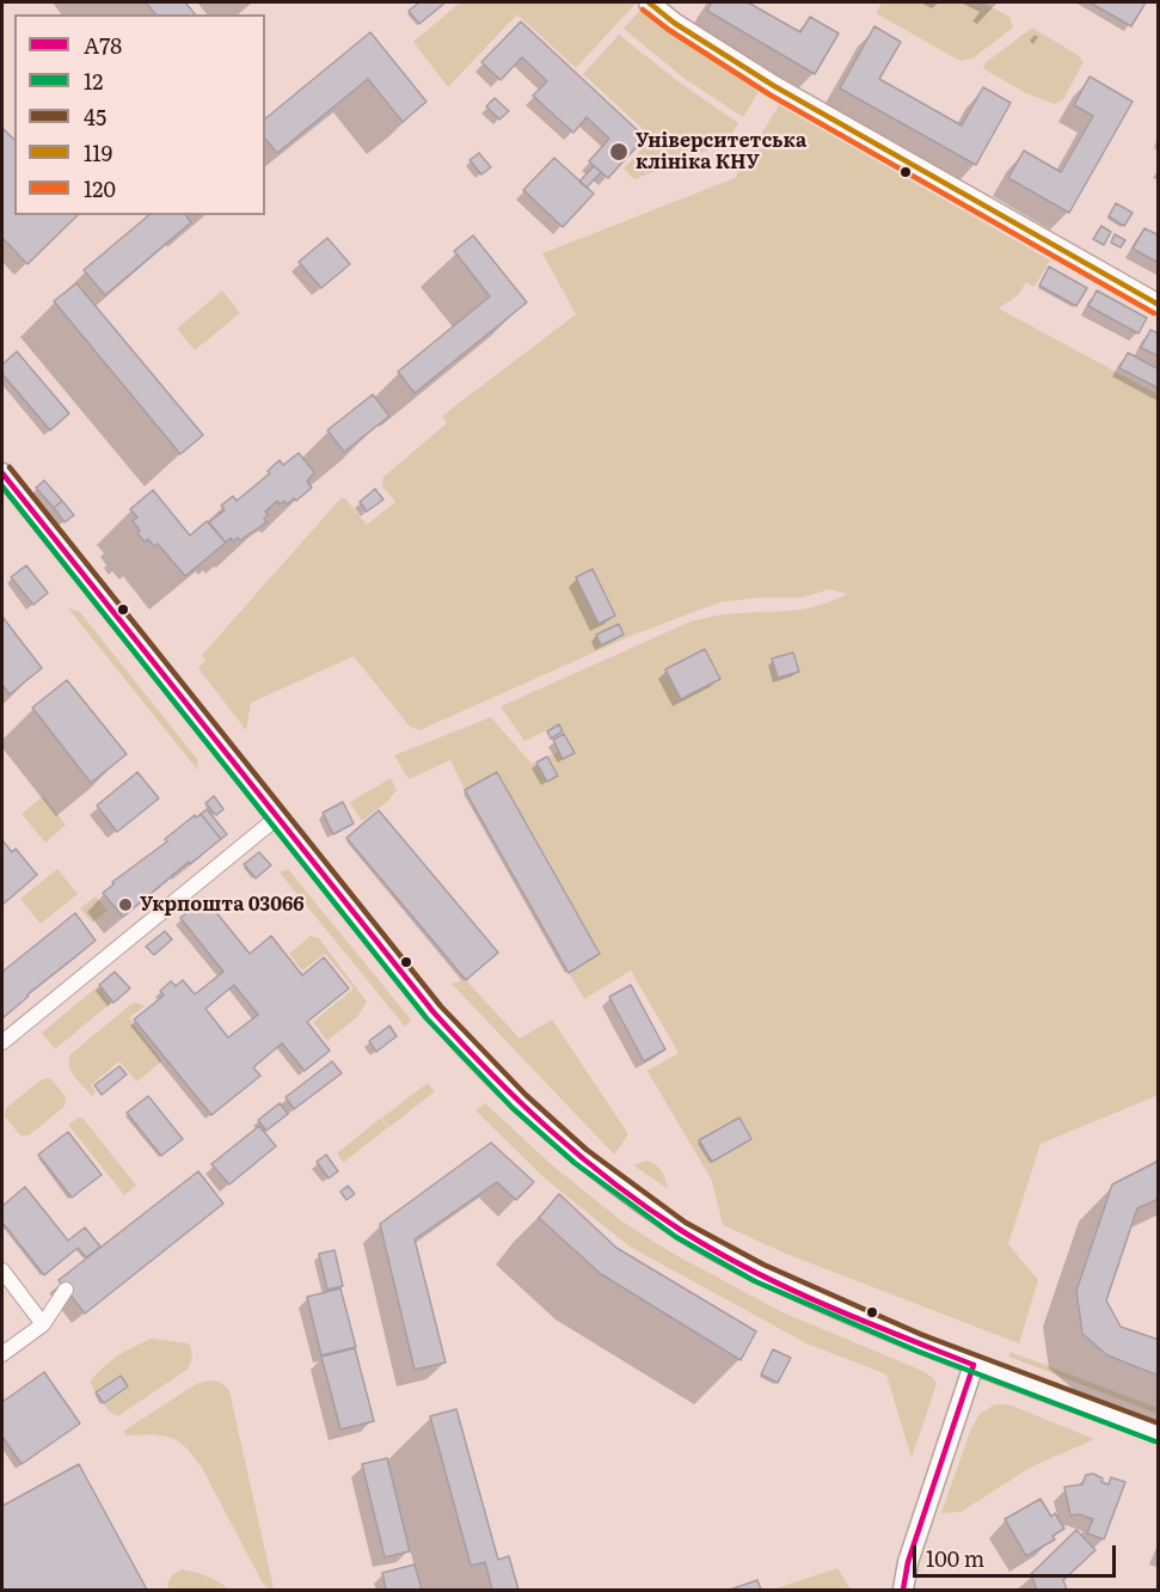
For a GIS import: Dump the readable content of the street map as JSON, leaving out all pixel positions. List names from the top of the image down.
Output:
{
  "places": ["Університетська клініка КНУ", "Укрпошта 03066"],
  "lines": [
    "transit line 119",
    "transit line 120",
    "transit line 45",
    "transit line А78",
    "transit line 12"
  ],
  "legend": [
    "А78",
    "12",
    "45",
    "119",
    "120"
  ],
  "scale_bar": "100 m"
}
